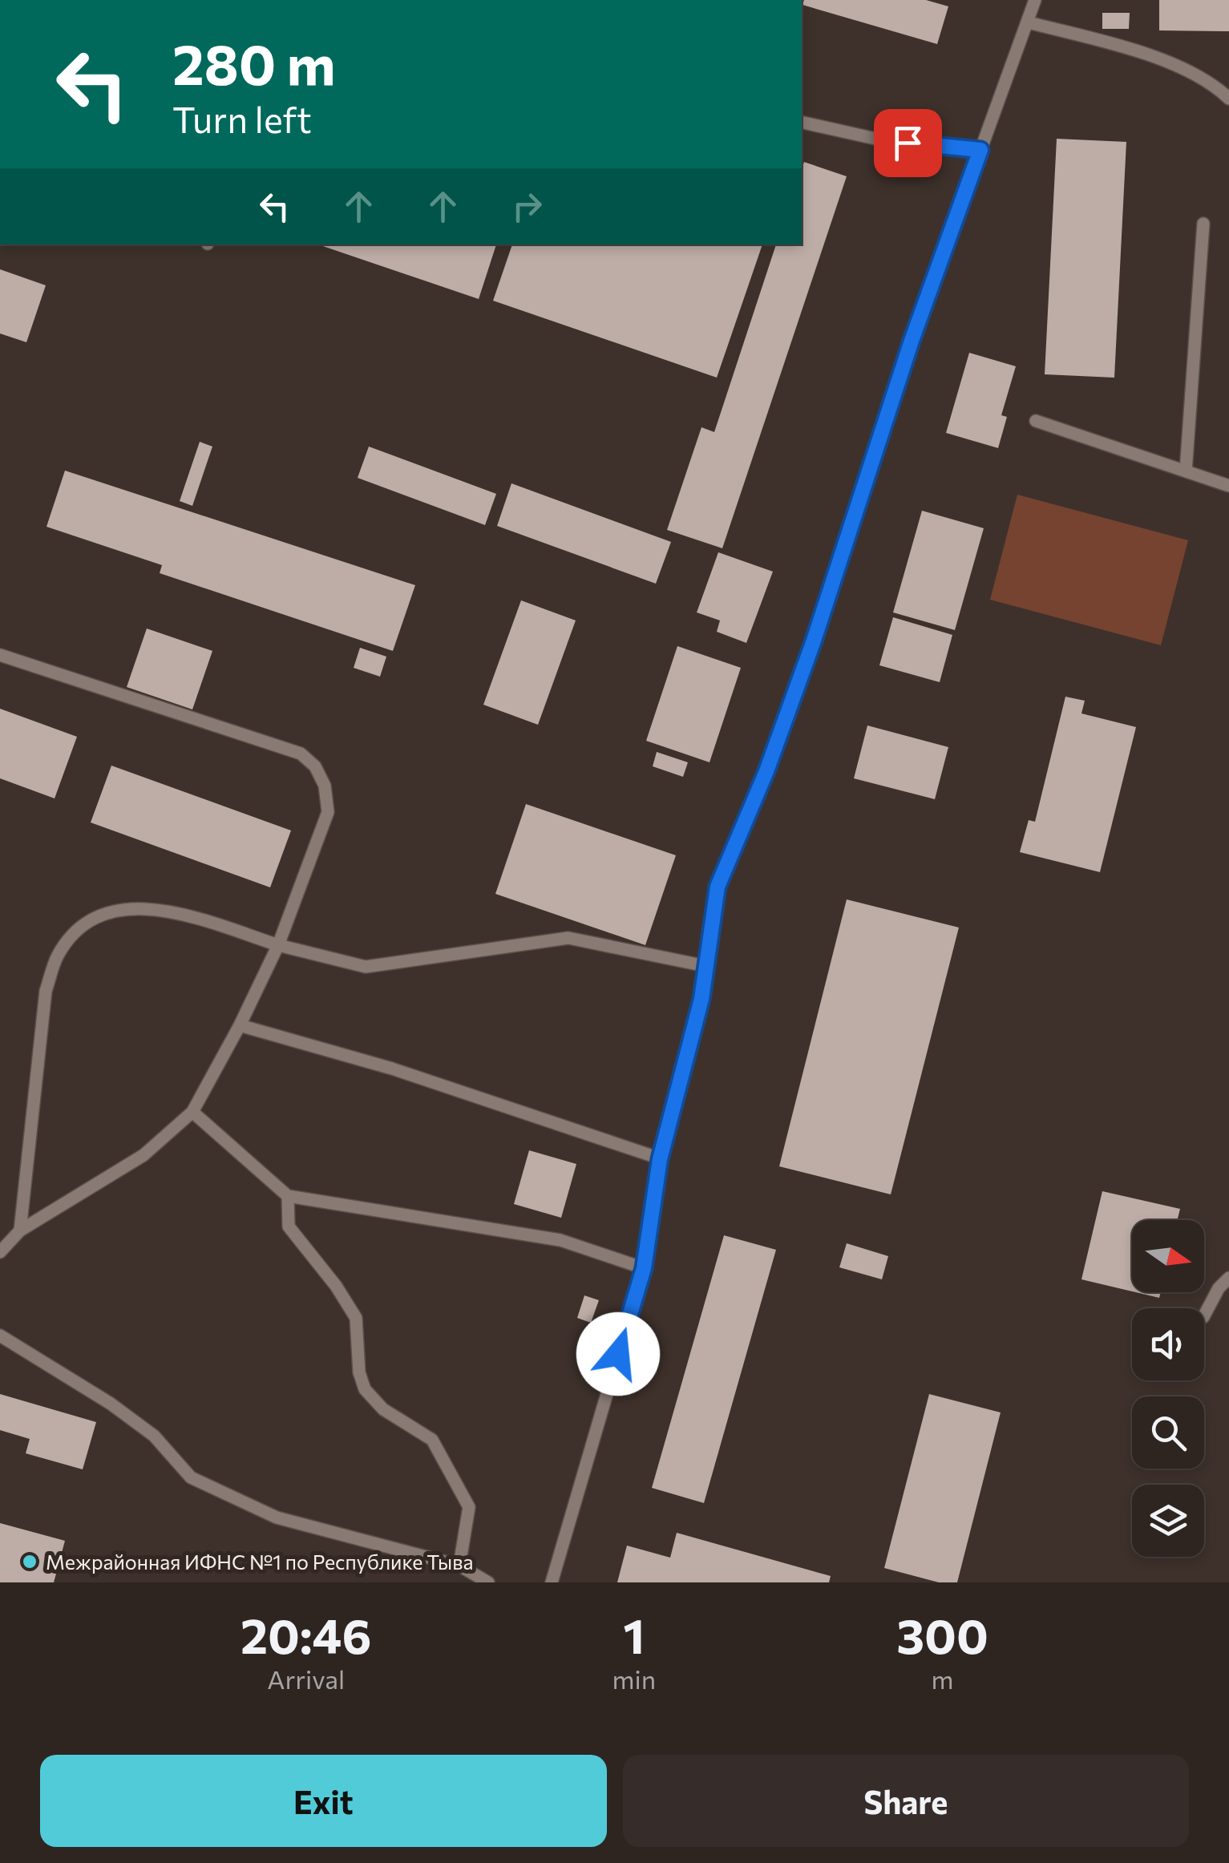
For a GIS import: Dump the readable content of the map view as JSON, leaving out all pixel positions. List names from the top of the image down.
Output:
{
  "places": ["Межрайонная ИФНС №1 по Республике Тыва"],
  "north": "right",
  "page": {
    "turn": ["280 m", "Turn left"],
    "eta": [
      "20:46",
      "Arrival",
      "1",
      "min",
      "300",
      "m"
    ],
    "buttons": ["Exit", "Share"]
  }
}
